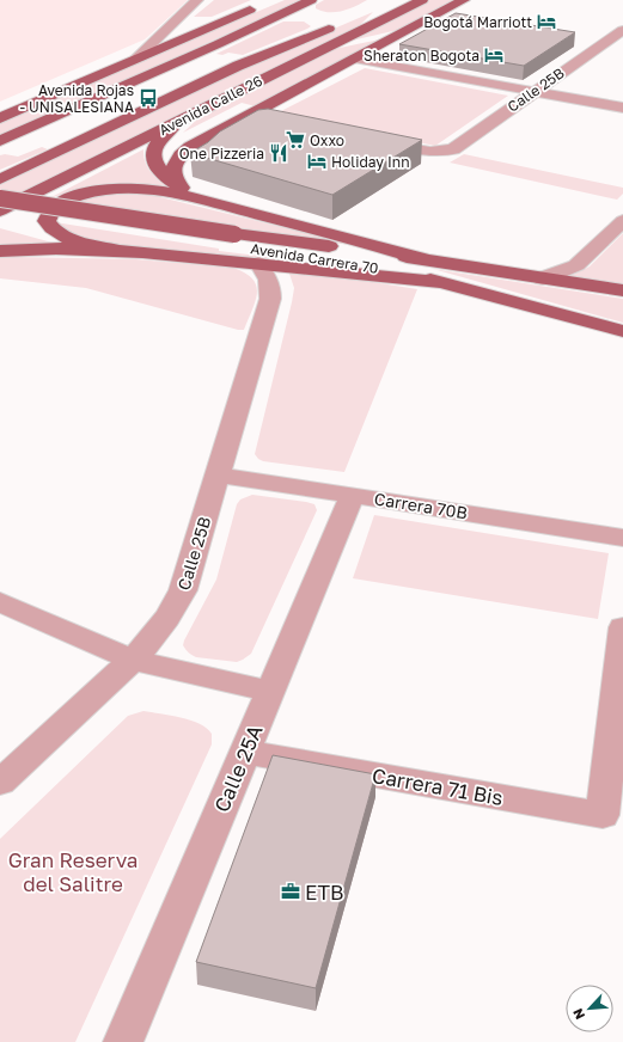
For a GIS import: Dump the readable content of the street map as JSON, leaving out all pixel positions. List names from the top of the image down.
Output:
{
  "streets": {
    "main road": ["Avenida Calle 26", "Avenida Carrera 70"],
    "street": [
      "Calle 25B",
      "Carrera 70B",
      "Calle 25A",
      "Carrera 71 Bis"
    ]
  },
  "crossings": [
    ["Calle 25B", "Carrera 70B"],
    ["Avenida Calle 26", "Avenida Carrera 70"],
    ["Carrera 70B", "Calle 25A"],
    ["Calle 25A", "Carrera 71 Bis"]
  ],
  "parks": ["Gran Reserva del Salitre"],
  "places": {
    "hotel": ["Bogotá Marriott", "Sheraton Bogota", "Holiday Inn"],
    "bus stop": ["Avenida Rojas - UNISALESIANA"],
    "supermarket": ["Oxxo"],
    "restaurant": ["One Pizzeria"],
    "office": ["ETB"]
  },
  "north": "bottom left"
}
